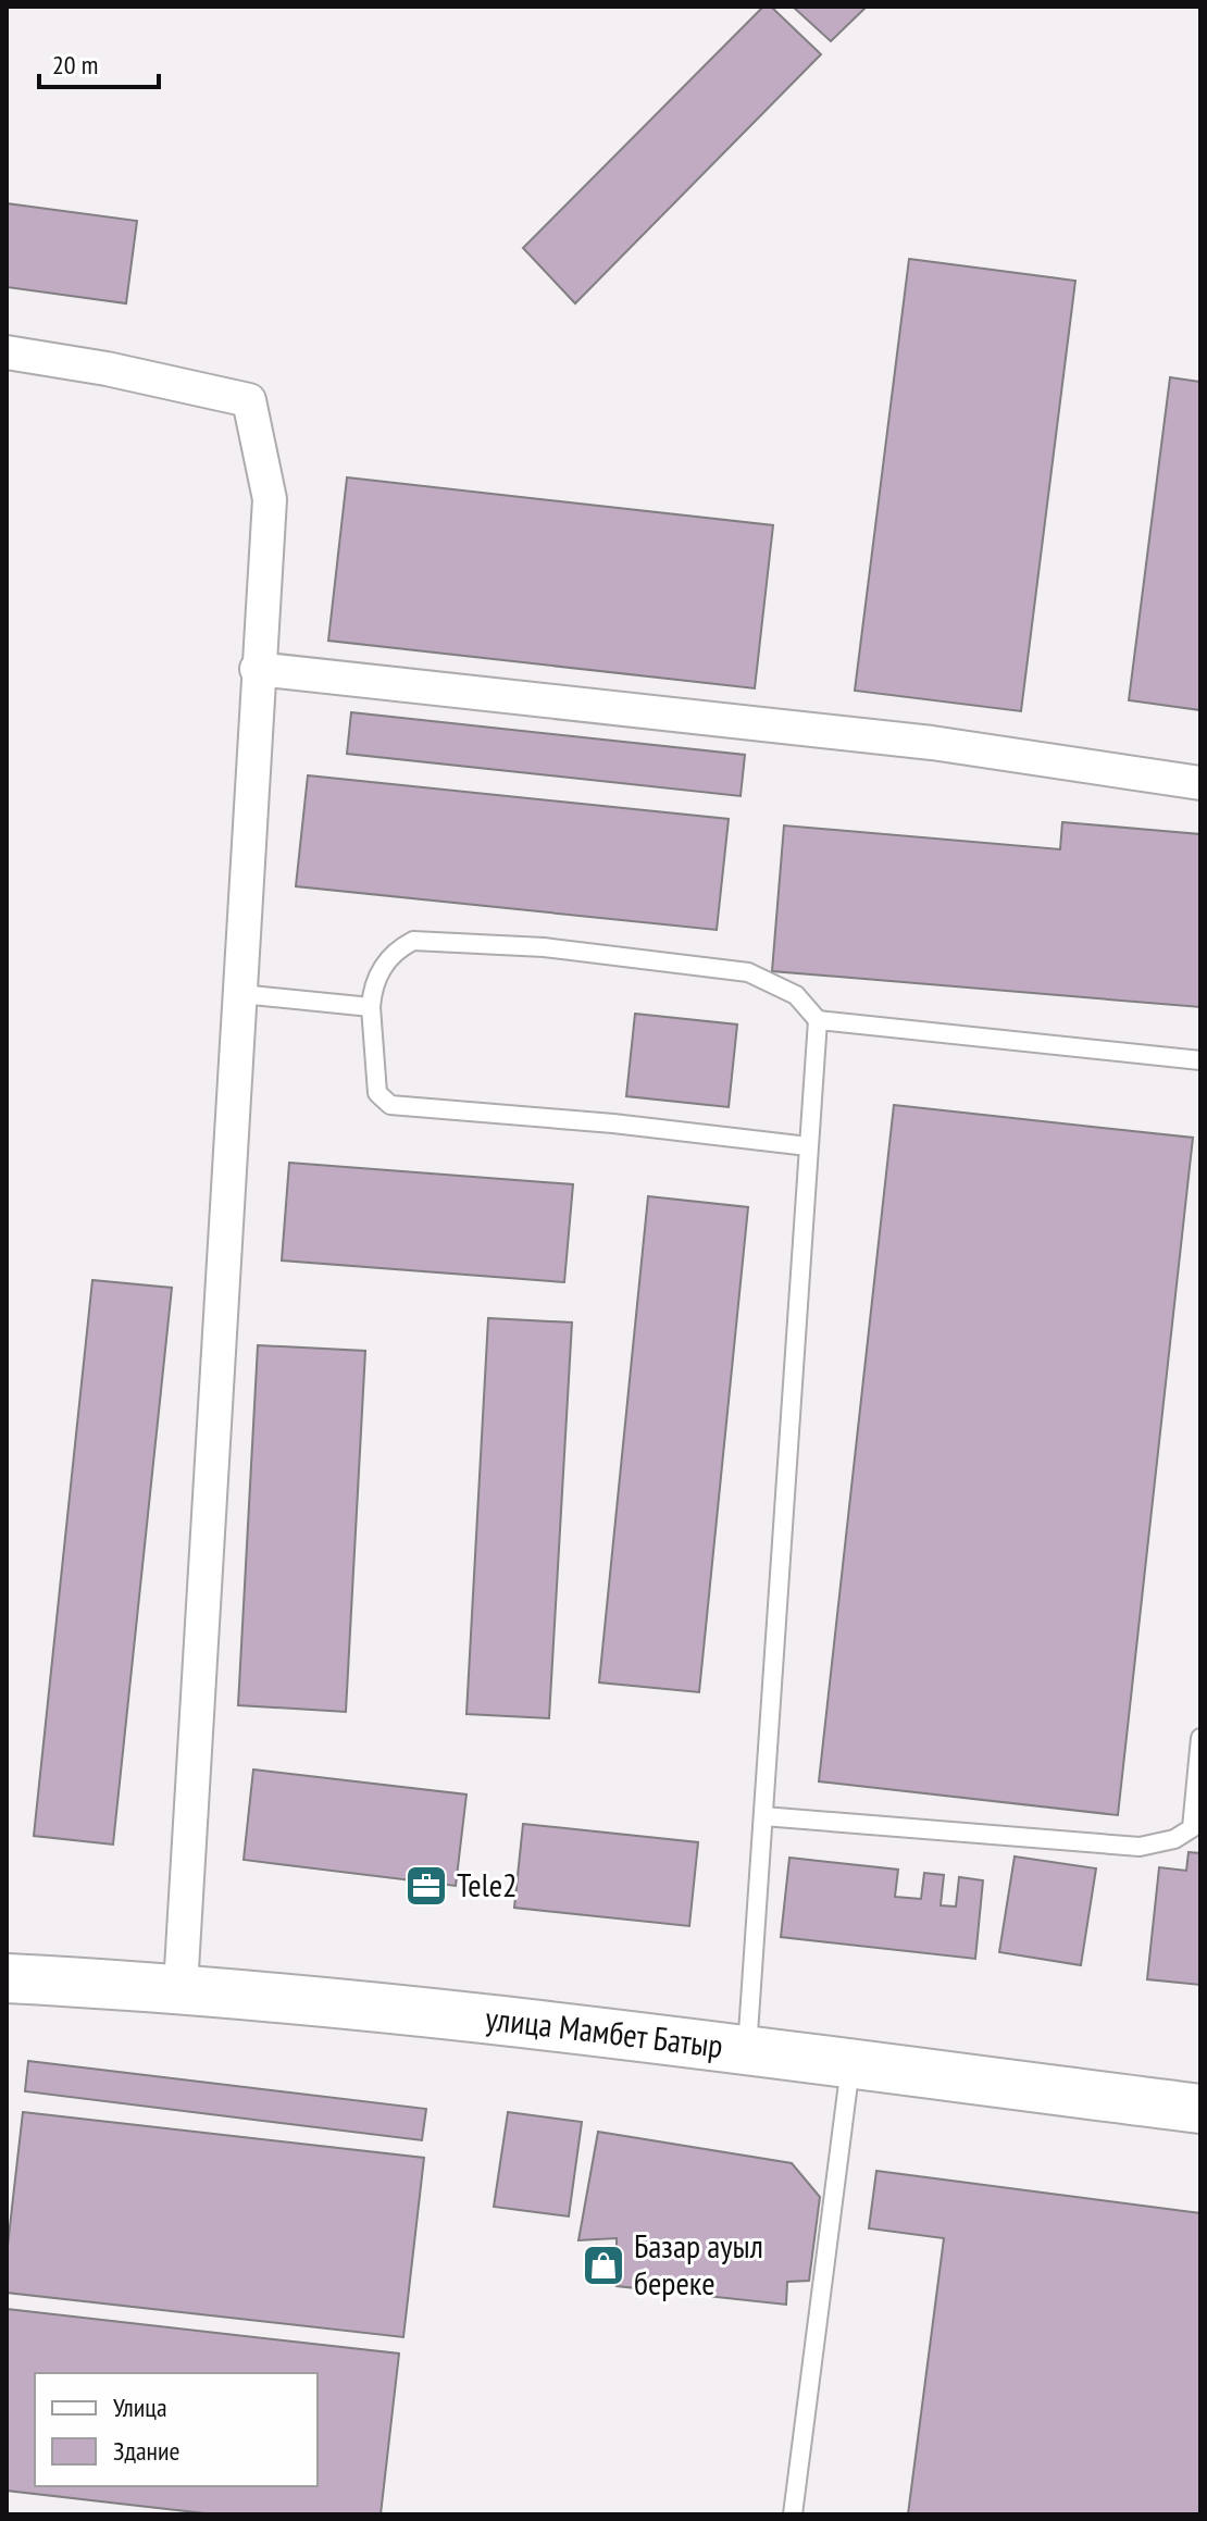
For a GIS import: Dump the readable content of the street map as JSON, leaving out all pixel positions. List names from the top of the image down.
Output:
{
  "streets": {
    "main road": ["улица Мамбет Батыр"]
  },
  "places": {
    "office": ["Tele2"],
    "shop": ["Базар ауыл береке"]
  },
  "legend": ["Улица", "Здание"],
  "scale_bar": "20 m"
}
